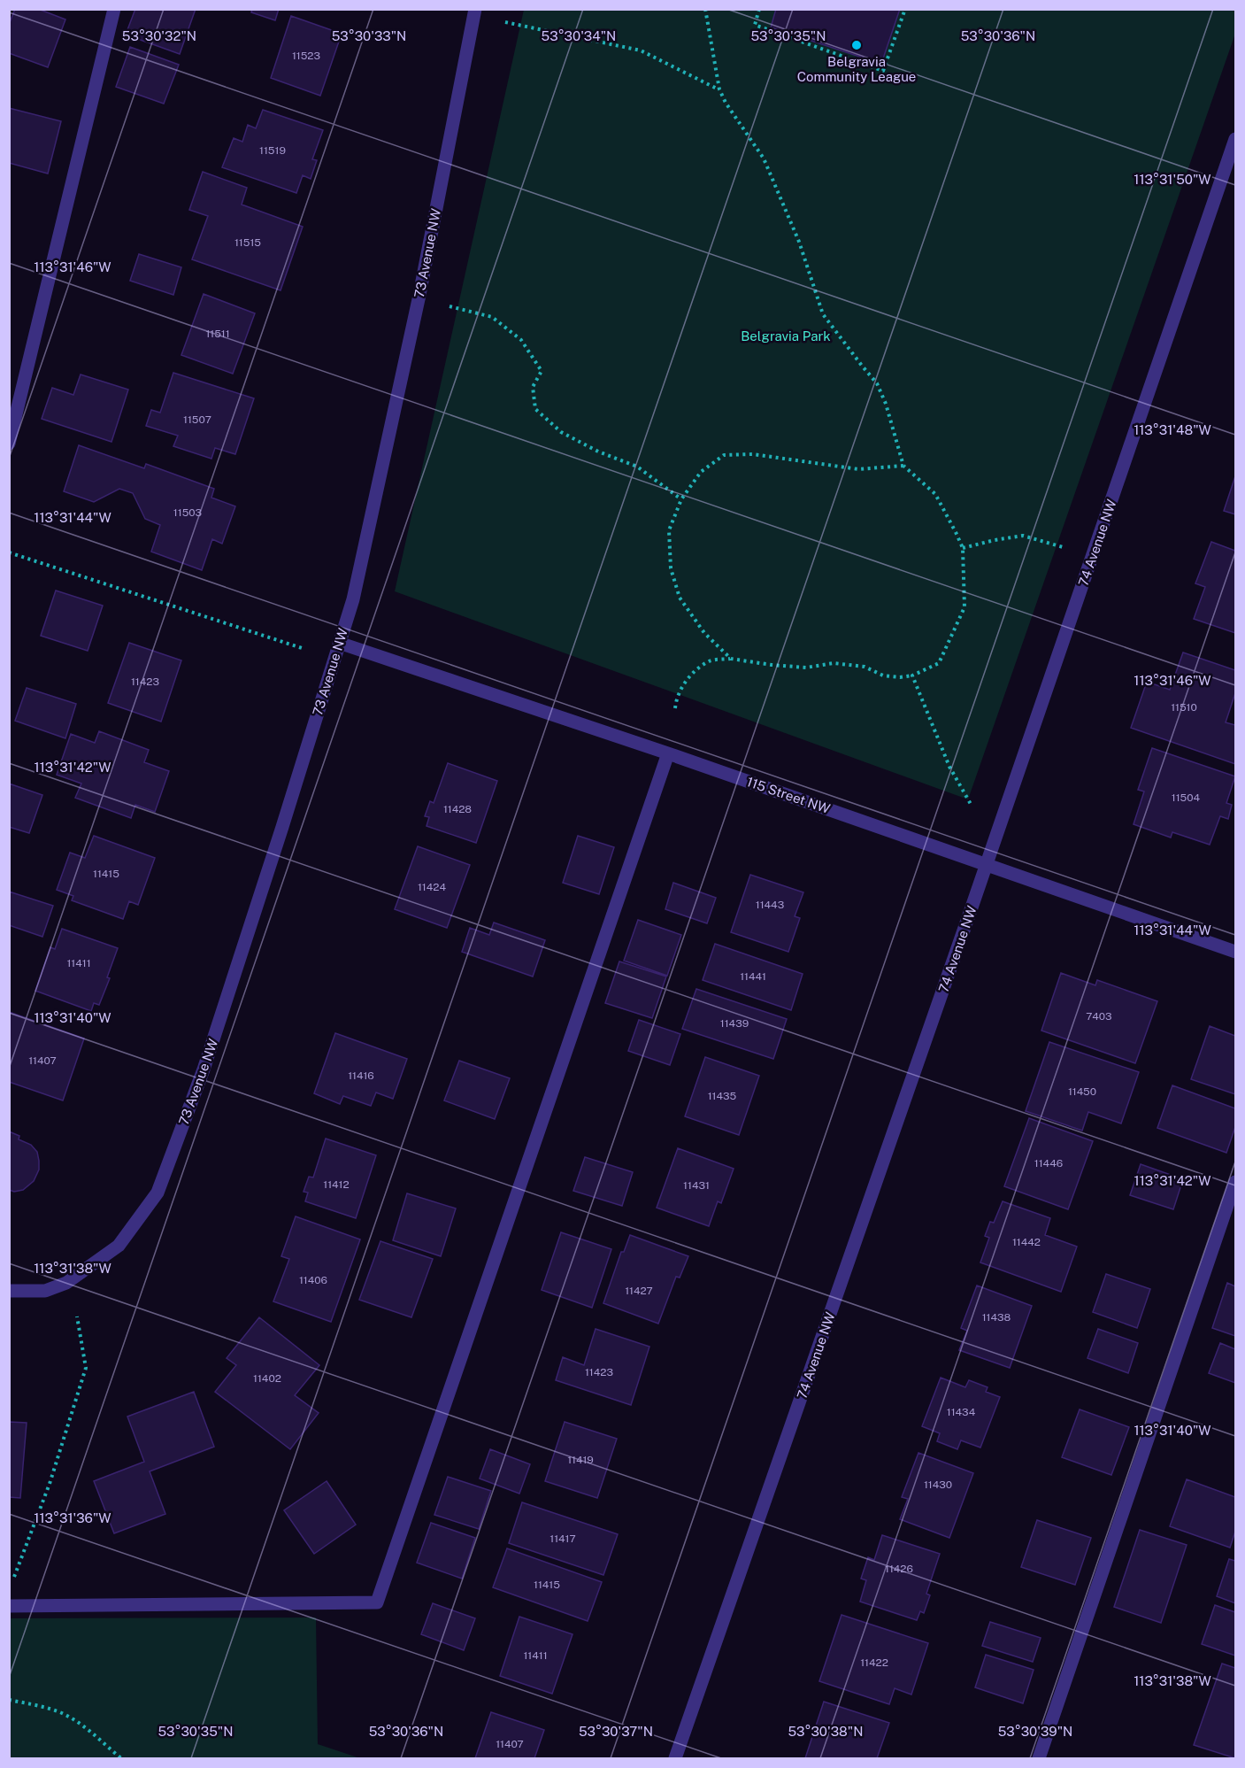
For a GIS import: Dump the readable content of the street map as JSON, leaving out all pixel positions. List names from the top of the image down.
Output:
{
  "streets": {
    "street": ["73 Avenue NW", "74 Avenue NW", "115 Street NW"]
  },
  "crossings": [
    ["73 Avenue NW", "115 Street NW"],
    ["74 Avenue NW", "115 Street NW"]
  ],
  "parks": ["Belgravia Park"],
  "places": ["Belgravia Community League"],
  "house_numbers": [
    "11523",
    "11519",
    "11515",
    "11511",
    "11507",
    "11503",
    "11423",
    "11510",
    "11504",
    "11428",
    "11415",
    "11424",
    "11443",
    "11411",
    "11441",
    "7403",
    "11439",
    "11407",
    "11416",
    "11450",
    "11435",
    "11446",
    "11412",
    "11431",
    "11442",
    "11406",
    "11427",
    "11438",
    "11423",
    "11402",
    "11434",
    "11419",
    "11430",
    "11417",
    "11426",
    "11415",
    "11411",
    "11422",
    "11407"
  ],
  "coordinates": [
    "53°30'32\"N",
    "53°30'34\"N",
    "53°30'33\"N",
    "53°30'35\"N",
    "53°30'36\"N",
    "113°31'50\"W",
    "113°31'46\"W",
    "113°31'48\"W",
    "113°31'44\"W",
    "113°31'42\"W",
    "113°31'40\"W",
    "113°31'38\"W",
    "113°31'36\"W",
    "53°30'37\"N",
    "53°30'38\"N",
    "53°30'39\"N"
  ]
}
